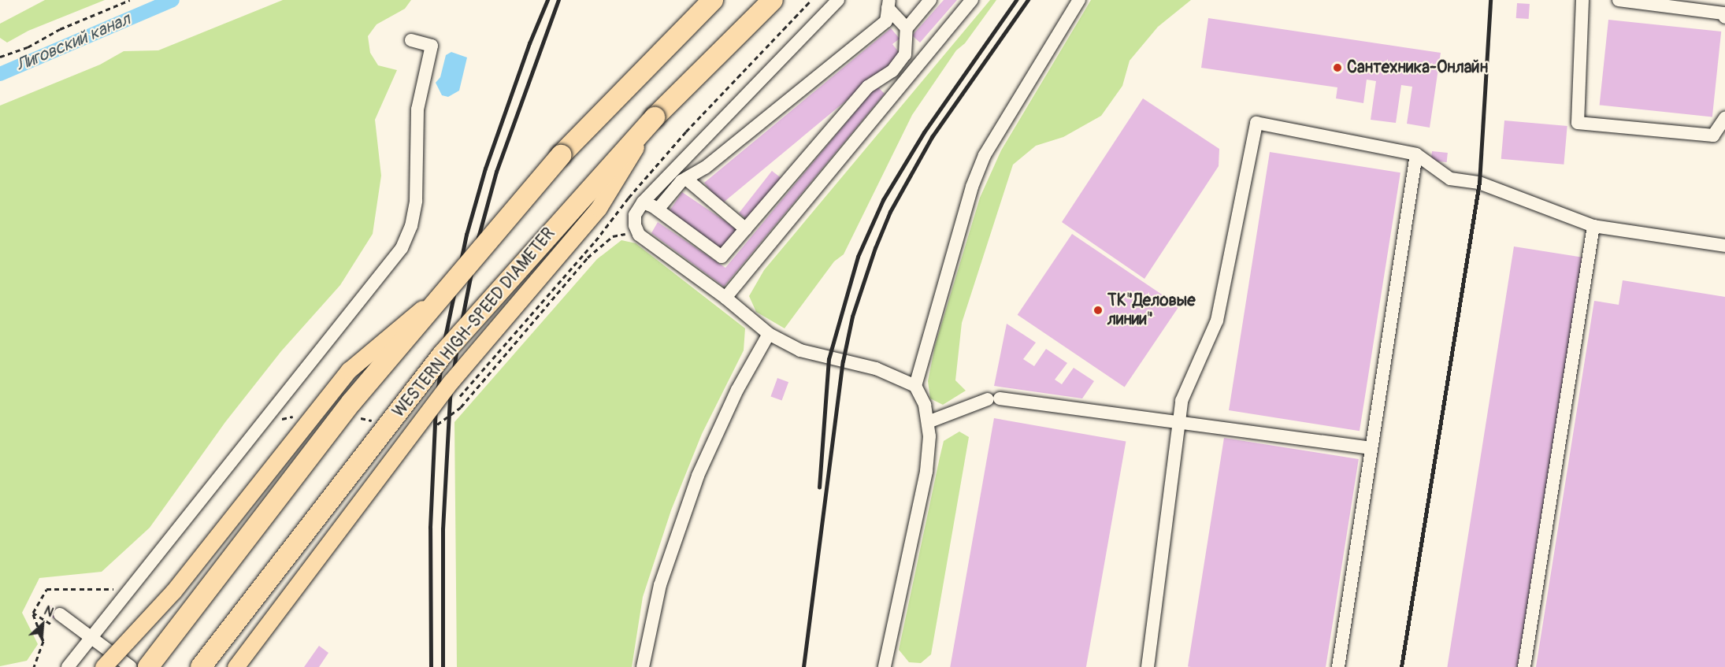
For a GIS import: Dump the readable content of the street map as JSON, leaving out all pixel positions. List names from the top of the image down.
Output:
{
  "streets": {
    "highway": ["WESTERN HIGH-SPEED DIAMETER"]
  },
  "water": ["Лиговский канал"],
  "places": ["Сантехника-Онлайн", "ТК\"Деловые линии\""],
  "north": "top right"
}
